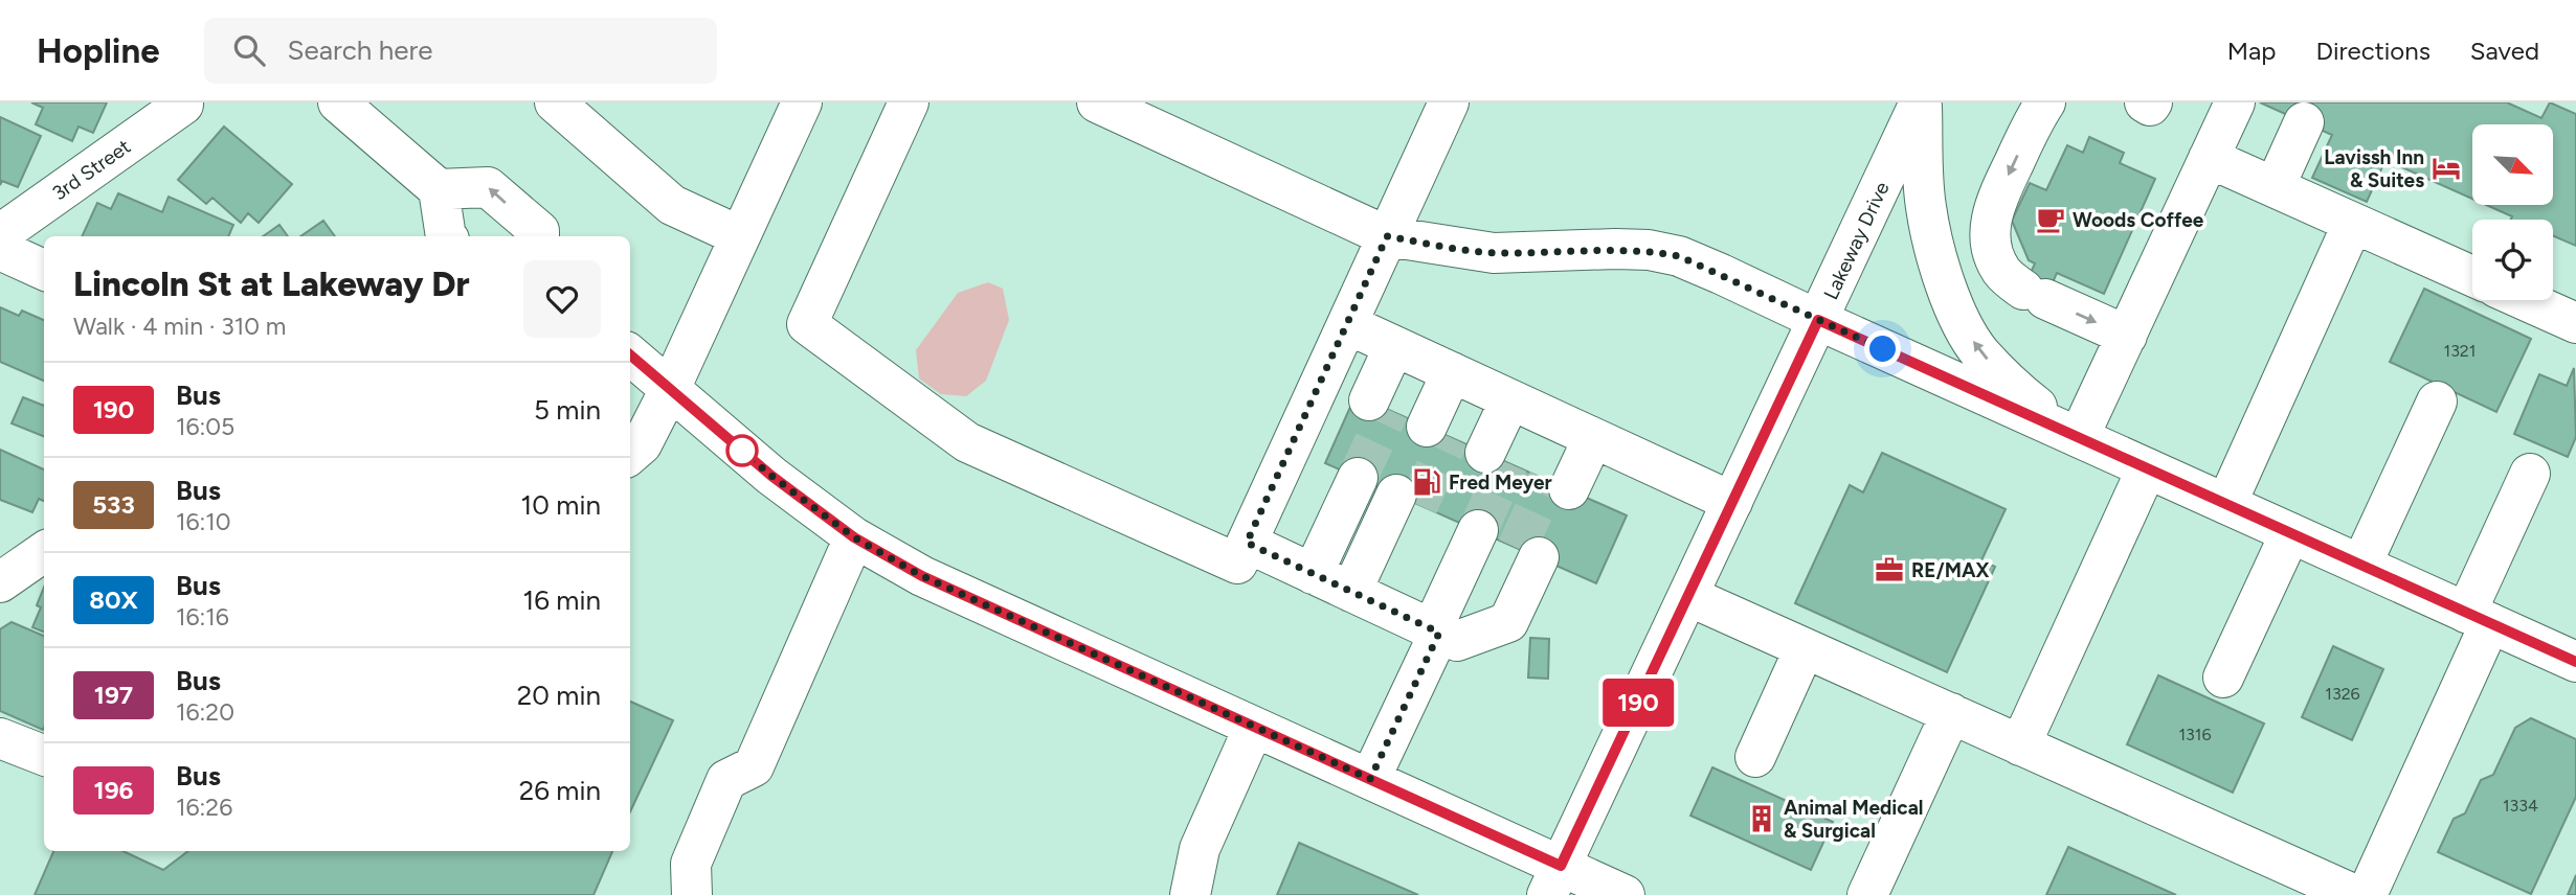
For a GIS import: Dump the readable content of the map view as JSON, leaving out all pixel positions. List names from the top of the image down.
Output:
{
  "streets": {
    "main road": ["3rd Street", "Lakeway Drive"]
  },
  "places": {
    "hotel": ["Lavissh Inn & Suites"],
    "cafe": ["Woods Coffee"],
    "fuel station": ["Fred Meyer"],
    "office": ["RE/MAX"],
    "building": ["Animal Medical & Surgical"]
  },
  "lines": ["bus line 190"],
  "house_numbers": [
    "1321",
    "1326",
    "1316",
    "1334"
  ],
  "north": "bottom right",
  "page": {
    "header": "Hopline",
    "search": "Search here",
    "nav": ["Map", "Directions", "Saved"],
    "on_map": "190",
    "heading": ["Lincoln St at Lakeway Dr", "Walk · 4 min · 310 m"],
    "list": [
      {
        "mark": "190",
        "name": "Bus",
        "note": "16:05",
        "value": "5 min"
      },
      {
        "mark": "533",
        "name": "Bus",
        "note": "16:10",
        "value": "10 min"
      },
      {
        "mark": "80X",
        "name": "Bus",
        "note": "16:16",
        "value": "16 min"
      },
      {
        "mark": "197",
        "name": "Bus",
        "note": "16:20",
        "value": "20 min"
      },
      {
        "mark": "196",
        "name": "Bus",
        "note": "16:26",
        "value": "26 min"
      }
    ]
  }
}
